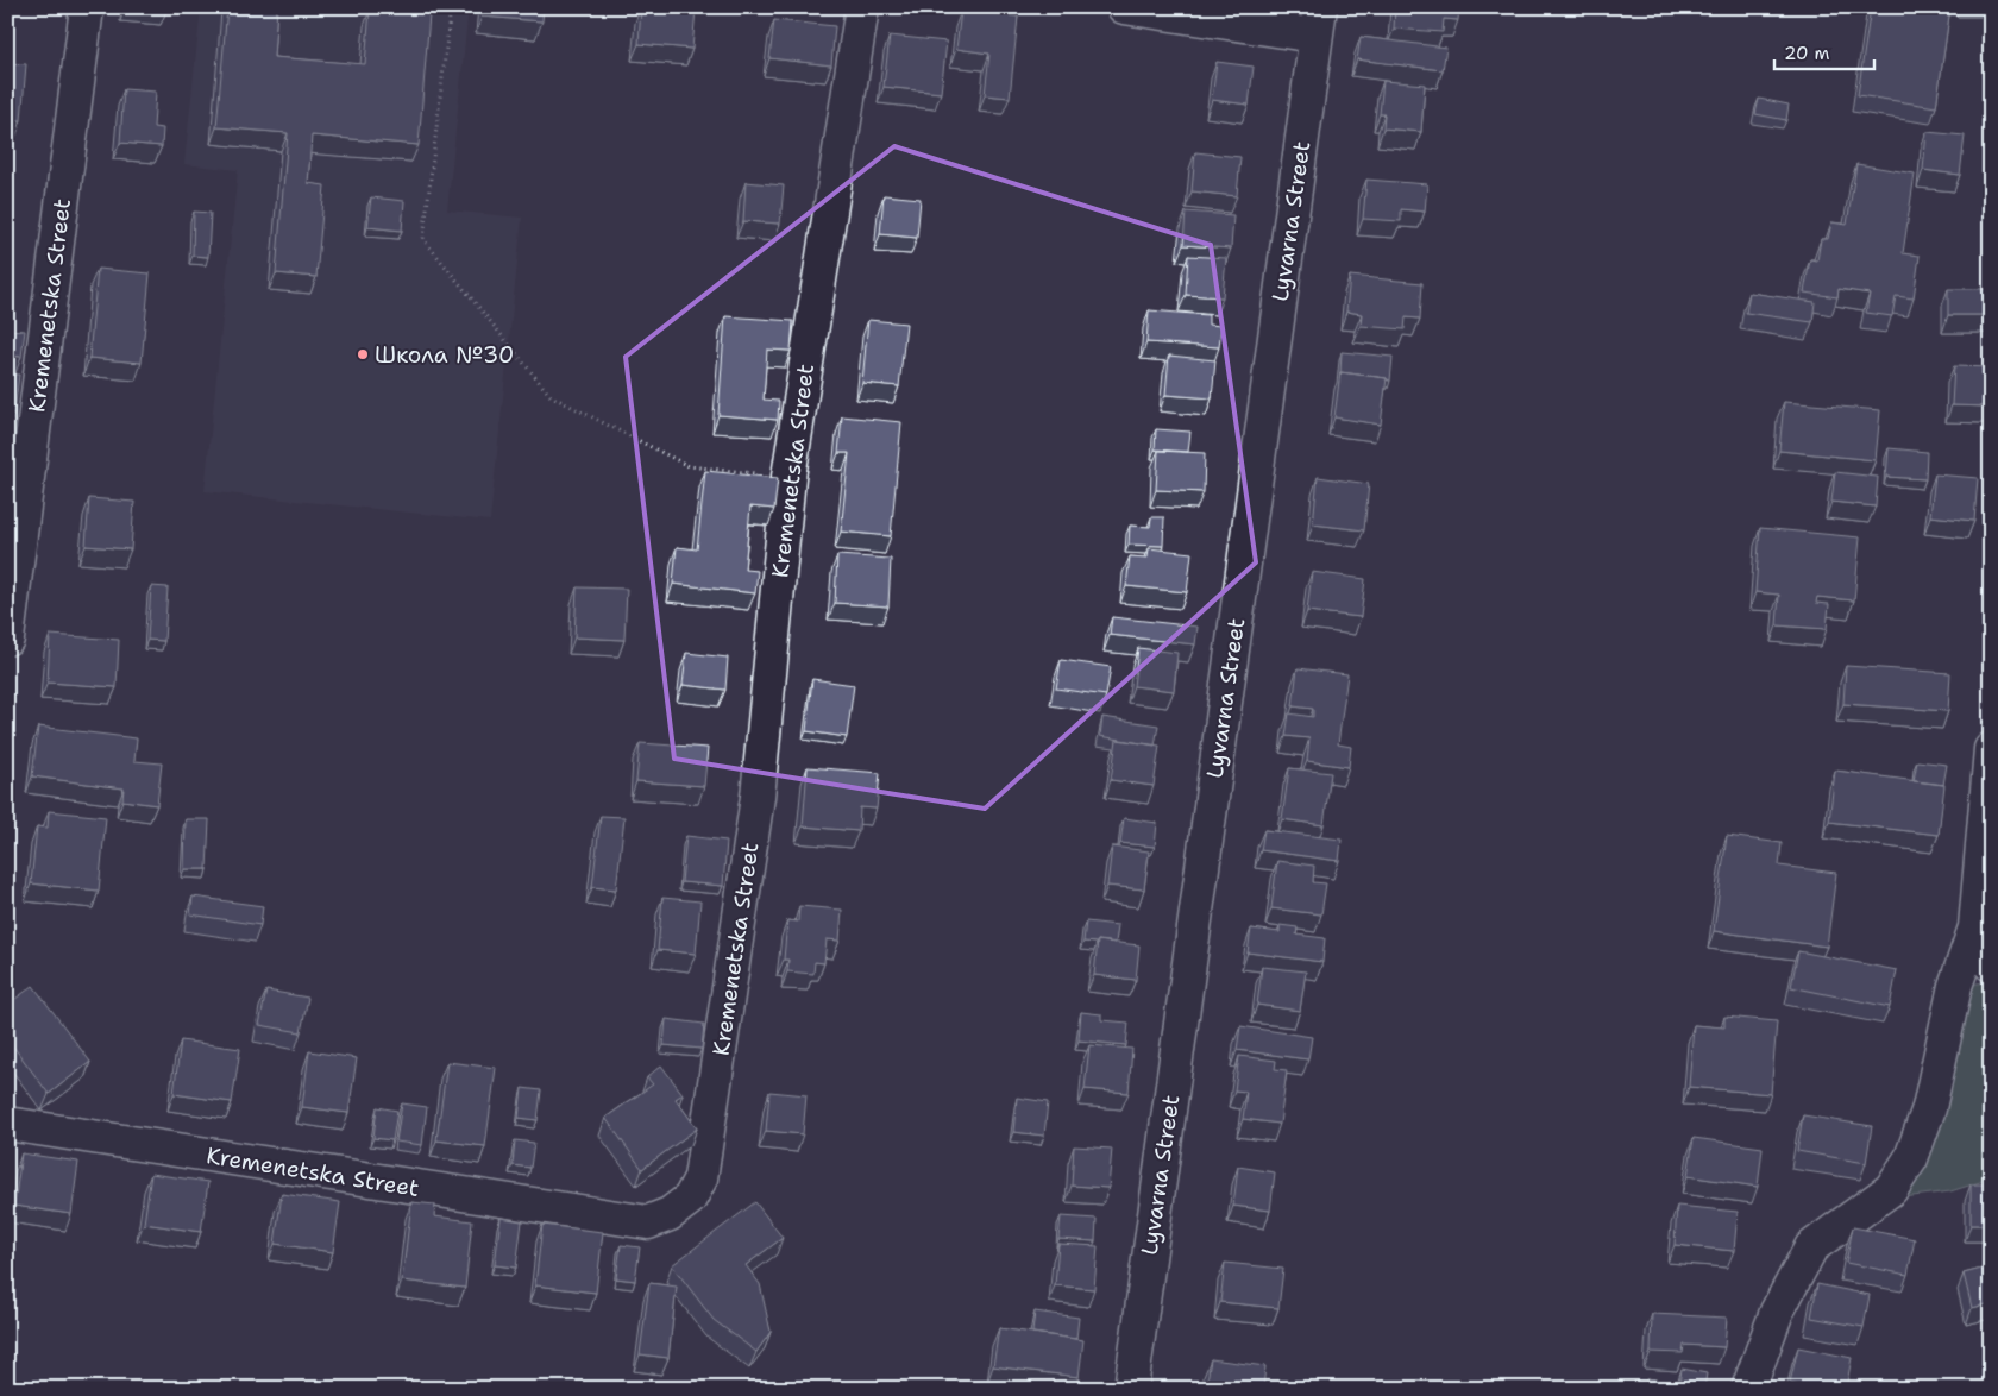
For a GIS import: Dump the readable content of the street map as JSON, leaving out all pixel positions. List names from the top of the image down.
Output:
{
  "streets": {
    "street": ["Lyvarna Street", "Kremenetska Street"]
  },
  "places": ["Школа №30"],
  "scale_bar": "20 m"
}
